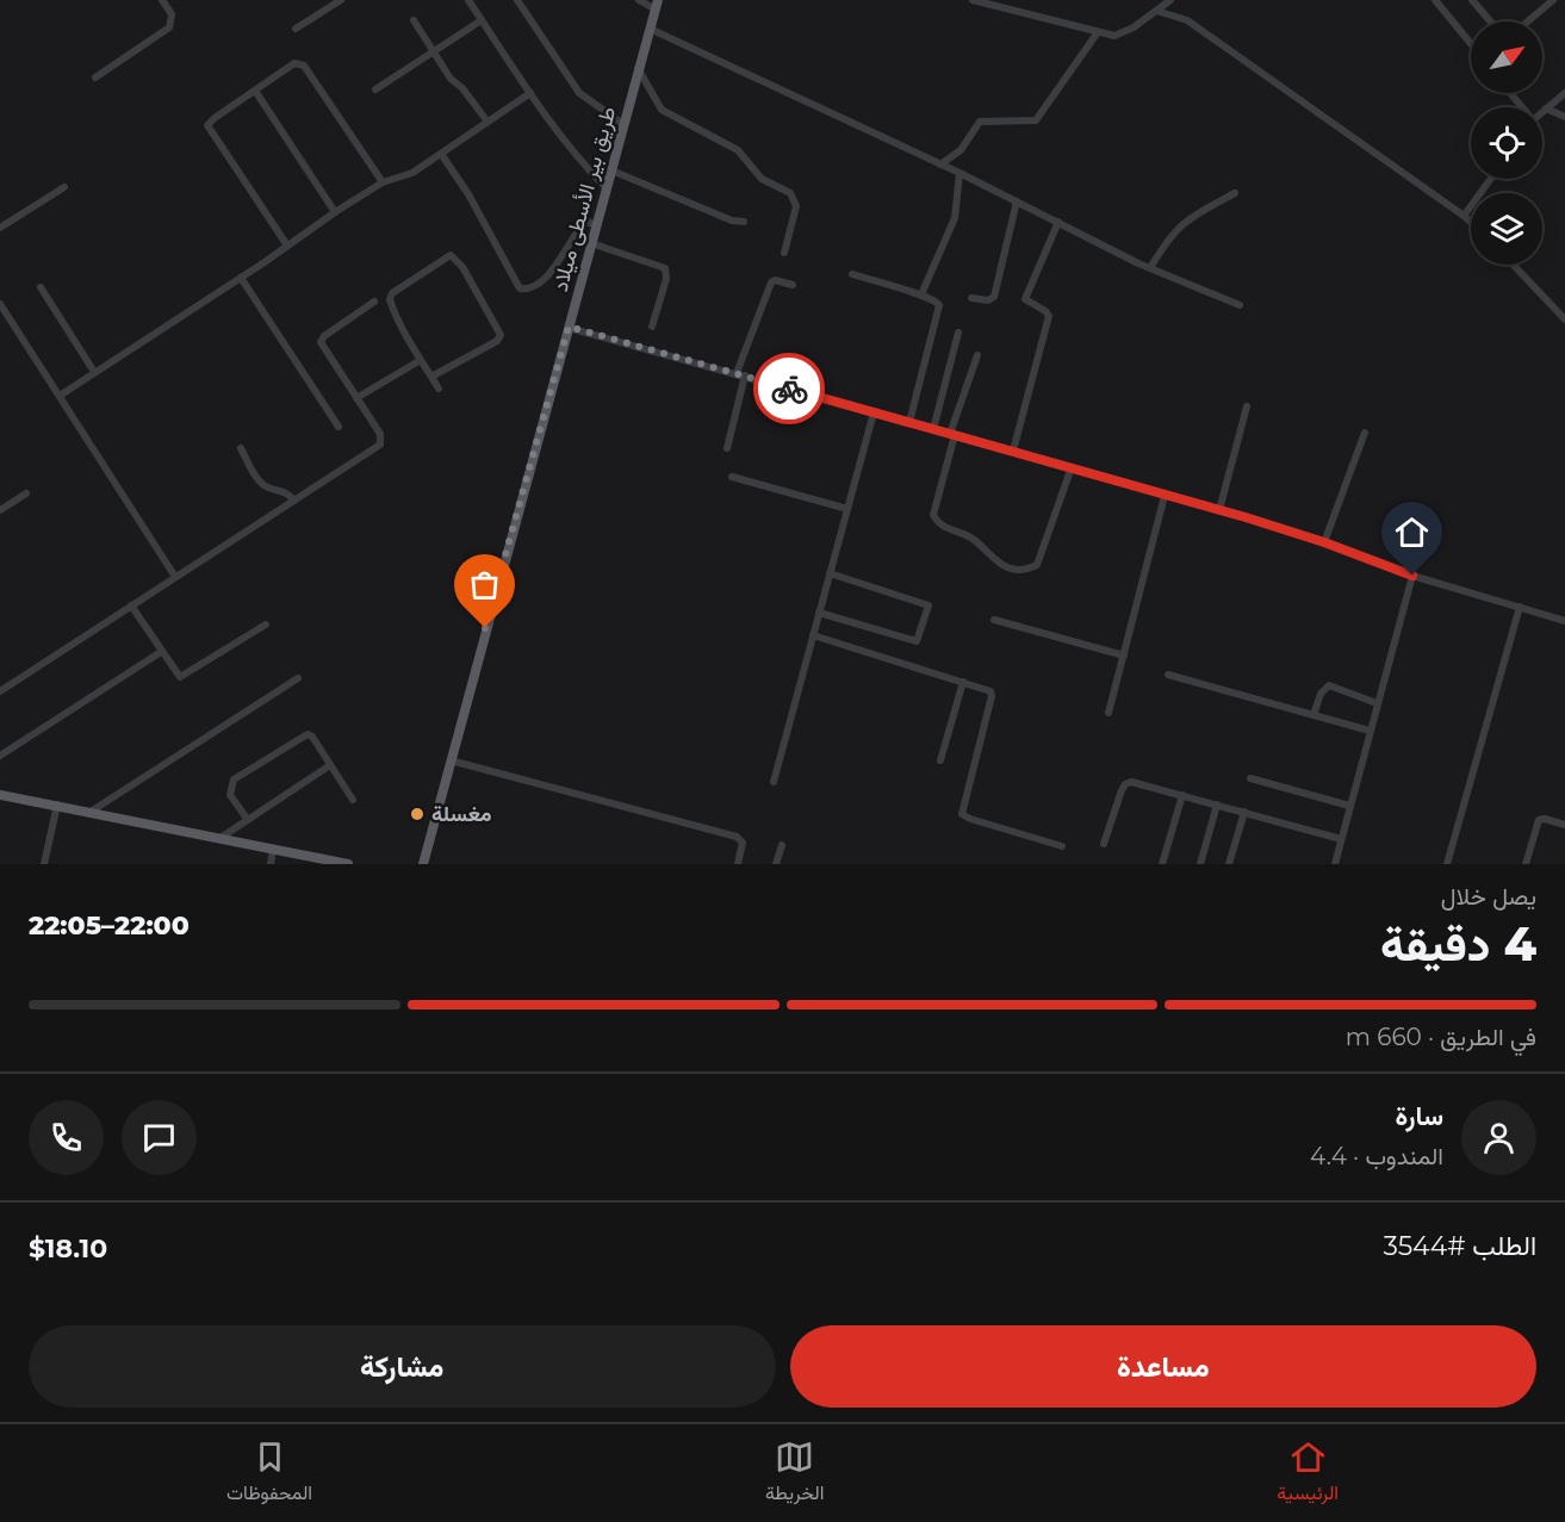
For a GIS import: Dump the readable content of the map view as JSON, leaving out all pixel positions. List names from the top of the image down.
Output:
{
  "streets": {
    "main road": ["طريق بير الأسطى ميلاد"]
  },
  "places": ["مغسلة"],
  "north": "top right",
  "page": {
    "heading": ["4 دقيقة", "يصل خلال", "22:00–22:05"],
    "panel": [
      "سارة",
      "المندوب · 4.4",
      "الطلب #3544",
      "$18.10"
    ],
    "bar": "في الطريق · 660 m",
    "buttons": ["مساعدة", "مشاركة"],
    "tabs": ["الرئيسية", "الخريطة", "المحفوظات"]
  }
}
